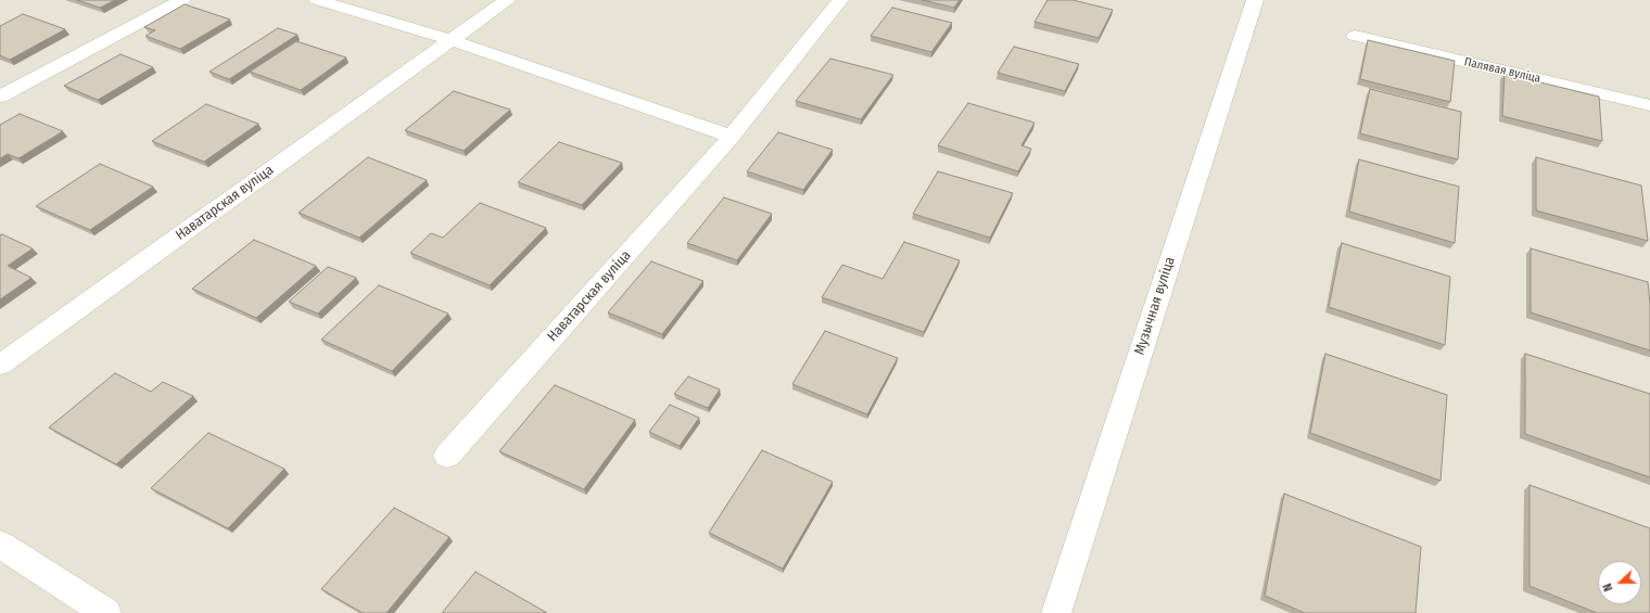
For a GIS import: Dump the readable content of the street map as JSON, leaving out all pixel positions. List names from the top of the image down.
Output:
{
  "streets": {
    "street": ["Палявая вуліца", "Наватарская вуліца", "Музычная вуліца"]
  },
  "north": "left"
}
